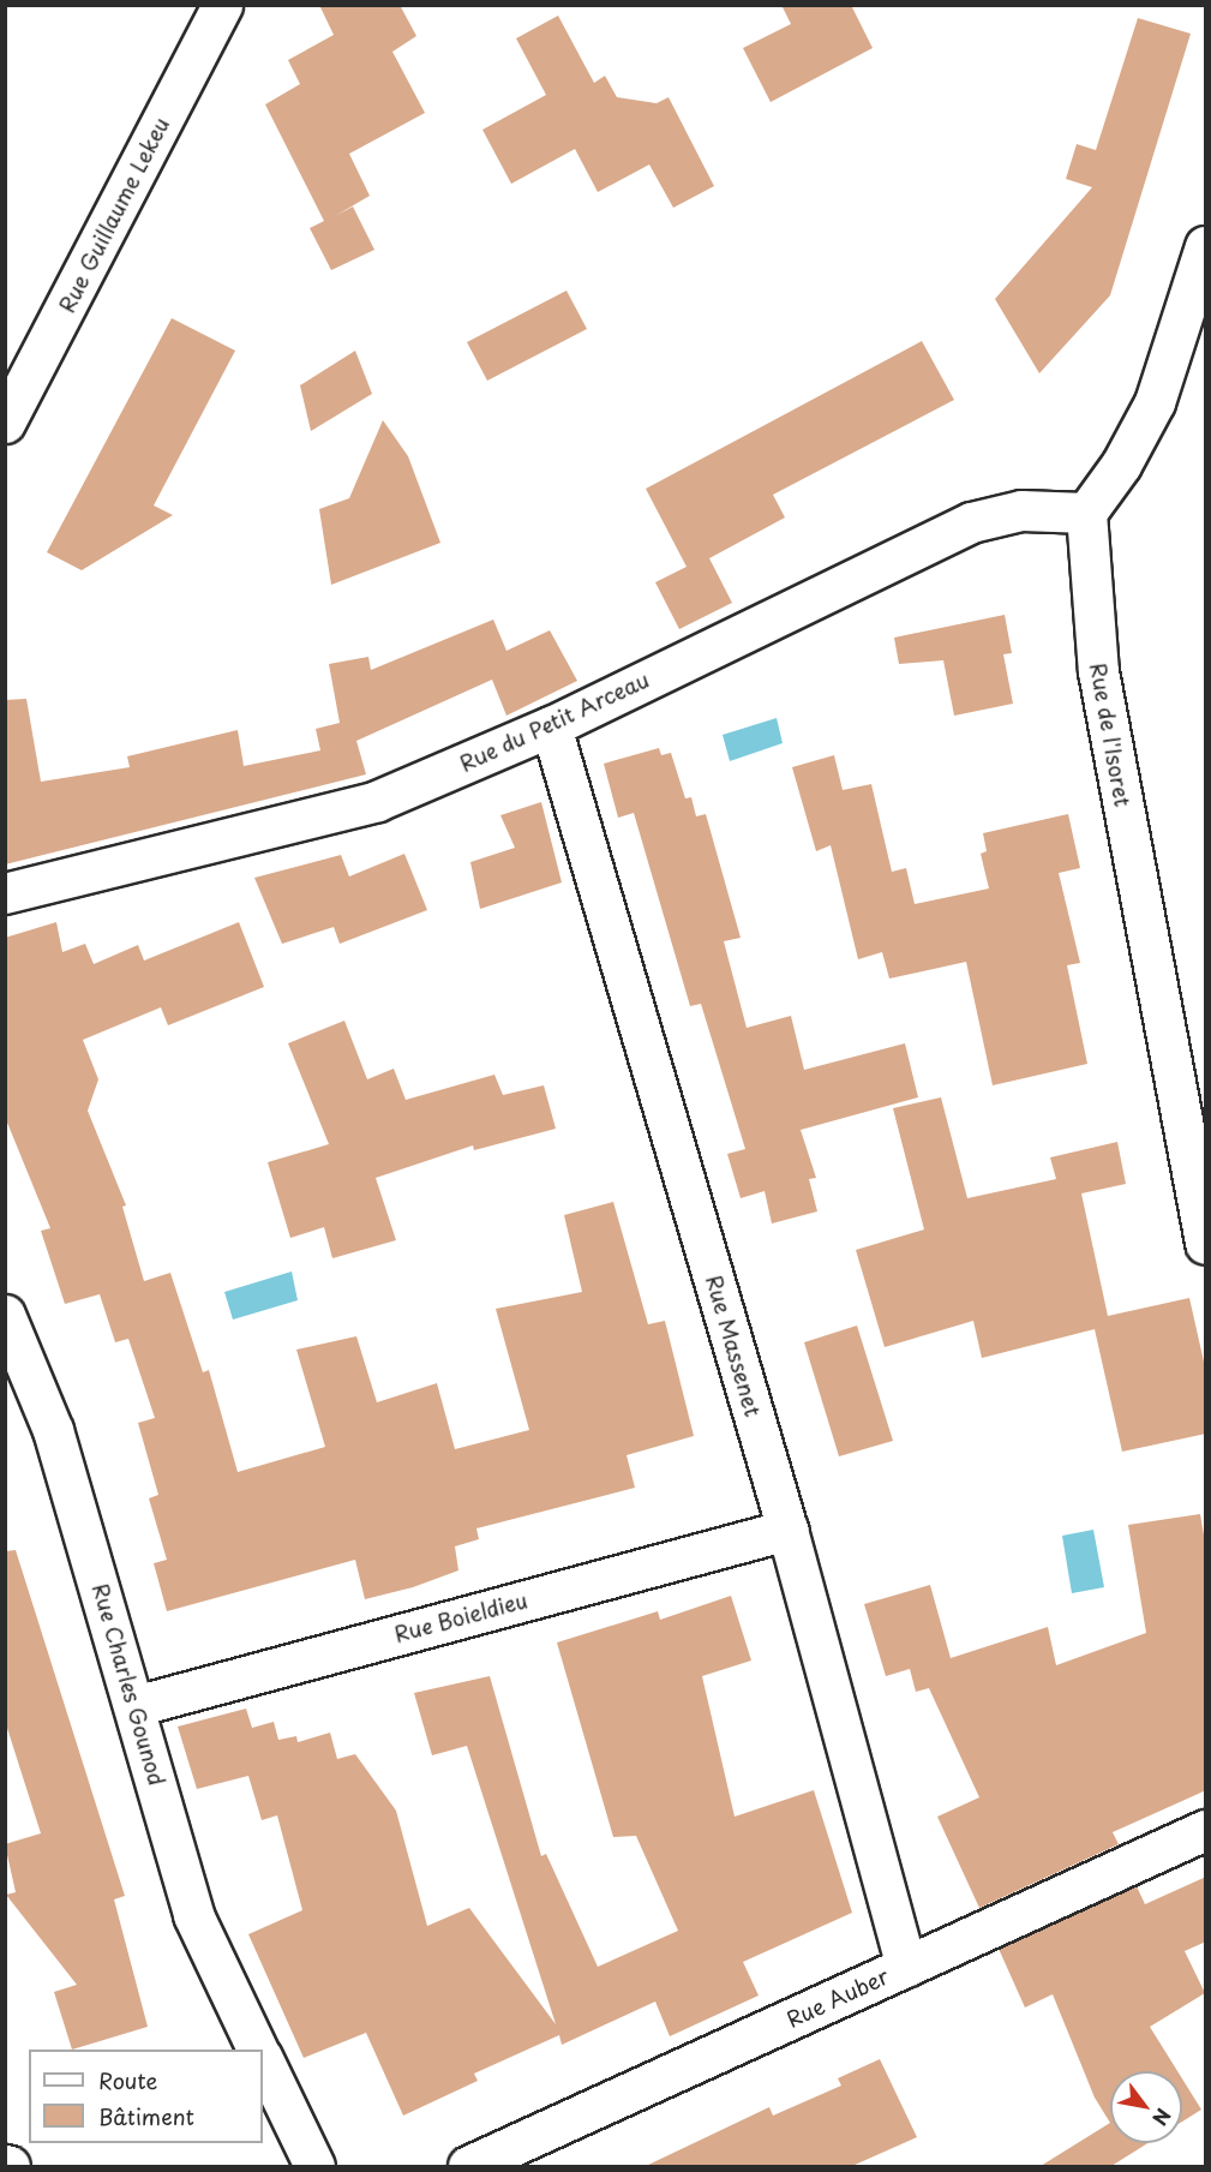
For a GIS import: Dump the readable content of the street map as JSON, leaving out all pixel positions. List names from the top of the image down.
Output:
{
  "streets": {
    "street": [
      "Rue Guillaume Lekeu",
      "Rue du Petit Arceau",
      "Rue de l'Isoret",
      "Rue Massenet",
      "Rue Boieldieu",
      "Rue Charles Gounod",
      "Rue Auber"
    ]
  },
  "crossings": [
    ["Rue du Petit Arceau", "Rue de l'Isoret"],
    ["Rue du Petit Arceau", "Rue Massenet"],
    ["Rue Massenet", "Rue Boieldieu"],
    ["Rue Massenet", "Rue Auber"],
    ["Rue Boieldieu", "Rue Charles Gounod"]
  ],
  "legend": ["Route", "Bâtiment"],
  "north": "bottom right"
}
